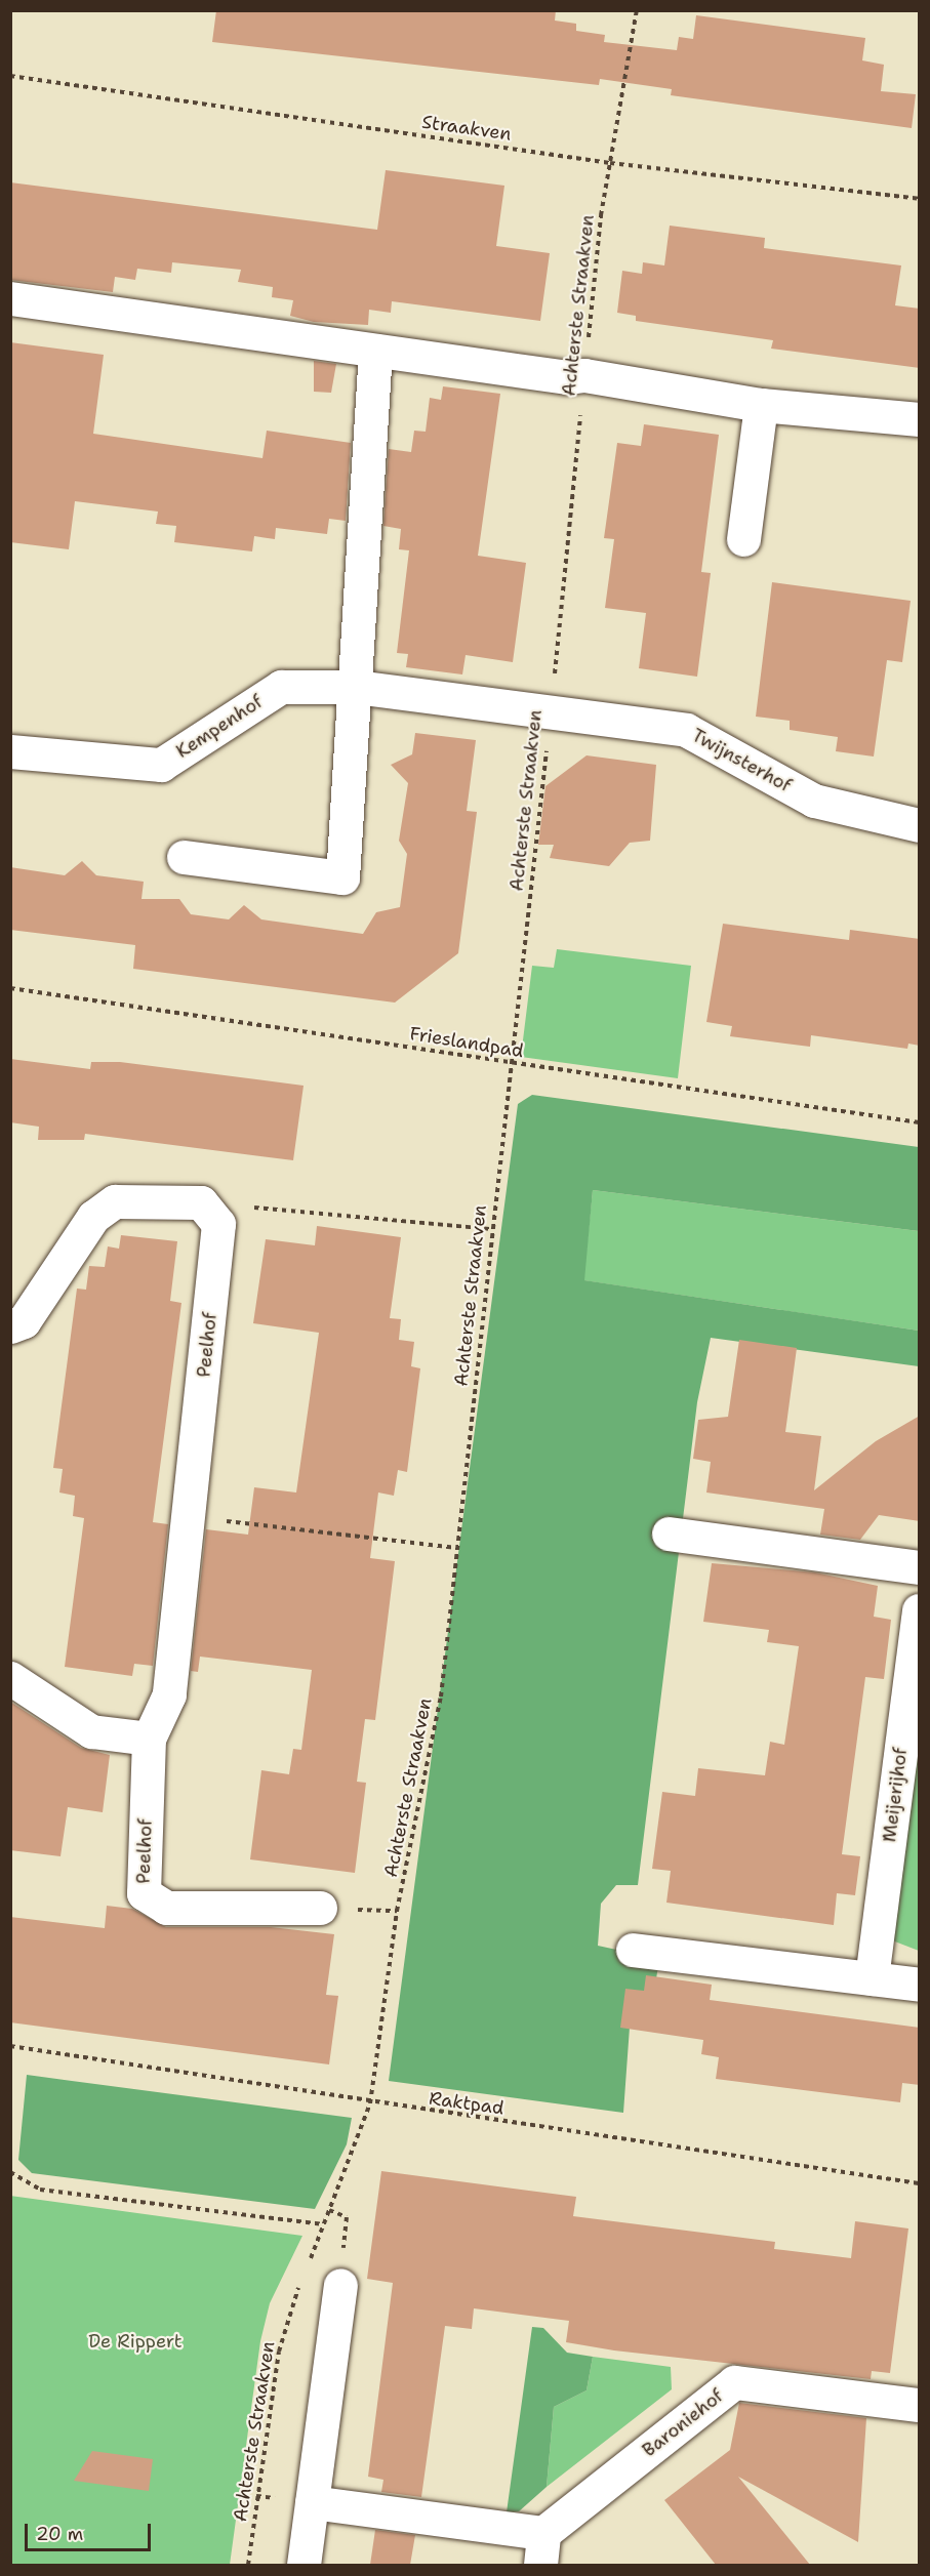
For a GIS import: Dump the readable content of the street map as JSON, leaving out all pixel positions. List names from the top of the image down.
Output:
{
  "streets": {
    "street": [
      "Kempenhof",
      "Twijnsterhof",
      "Peelhof",
      "Meijerijhof",
      "Baroniehof"
    ],
    "path": [
      "Straakven",
      "Achterste Straakven",
      "Frieslandpad",
      "Raktpad"
    ]
  },
  "crossings": [
    ["Straakven", "Achterste Straakven"],
    ["Achterste Straakven", "Kempenhof"],
    ["Achterste Straakven", "Twijnsterhof"],
    ["Achterste Straakven", "Frieslandpad"],
    ["Achterste Straakven", "Raktpad"],
    ["Kempenhof", "Twijnsterhof"]
  ],
  "parks": ["De Rippert"],
  "scale_bar": "20 m"
}
